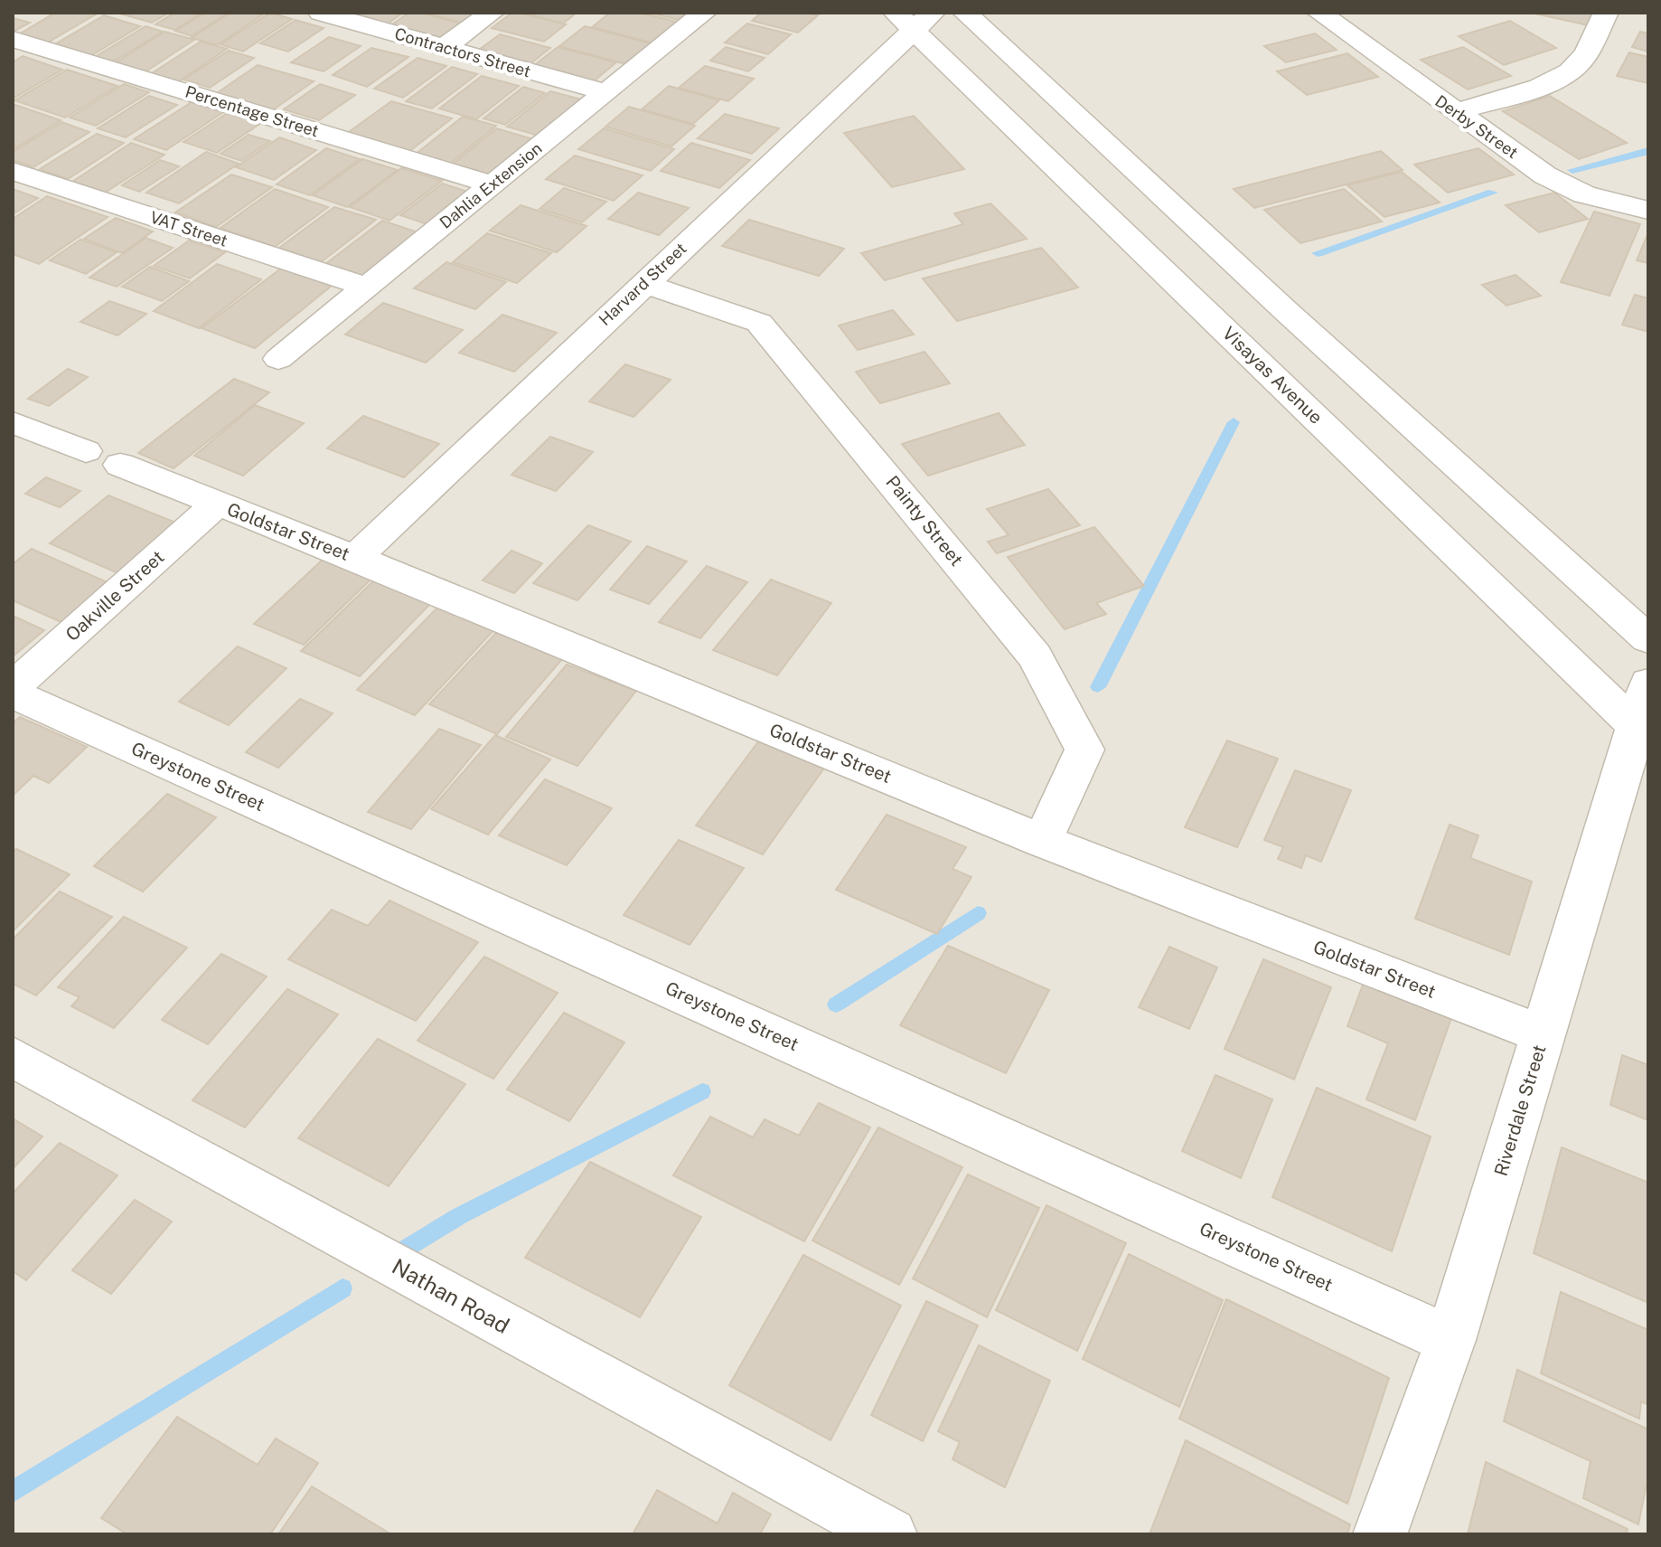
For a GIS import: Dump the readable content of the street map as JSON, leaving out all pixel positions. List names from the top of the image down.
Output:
{
  "streets": {
    "street": [
      "Contractors Street",
      "Percentage Street",
      "Derby Street",
      "Dahlia Extension",
      "VAT Street",
      "Harvard Street",
      "Visayas Avenue",
      "Painty Street",
      "Goldstar Street",
      "Oakville Street",
      "Greystone Street",
      "Riverdale Street",
      "Nathan Road"
    ]
  },
  "crossings": [
    ["Contractors Street", "Dahlia Extension"],
    ["Percentage Street", "Dahlia Extension"],
    ["Dahlia Extension", "VAT Street"],
    ["Harvard Street", "Visayas Avenue"],
    ["Harvard Street", "Painty Street"],
    ["Harvard Street", "Goldstar Street"],
    ["Visayas Avenue", "Riverdale Street"],
    ["Painty Street", "Goldstar Street"],
    ["Goldstar Street", "Oakville Street"],
    ["Goldstar Street", "Riverdale Street"],
    ["Greystone Street", "Riverdale Street"]
  ]
}
